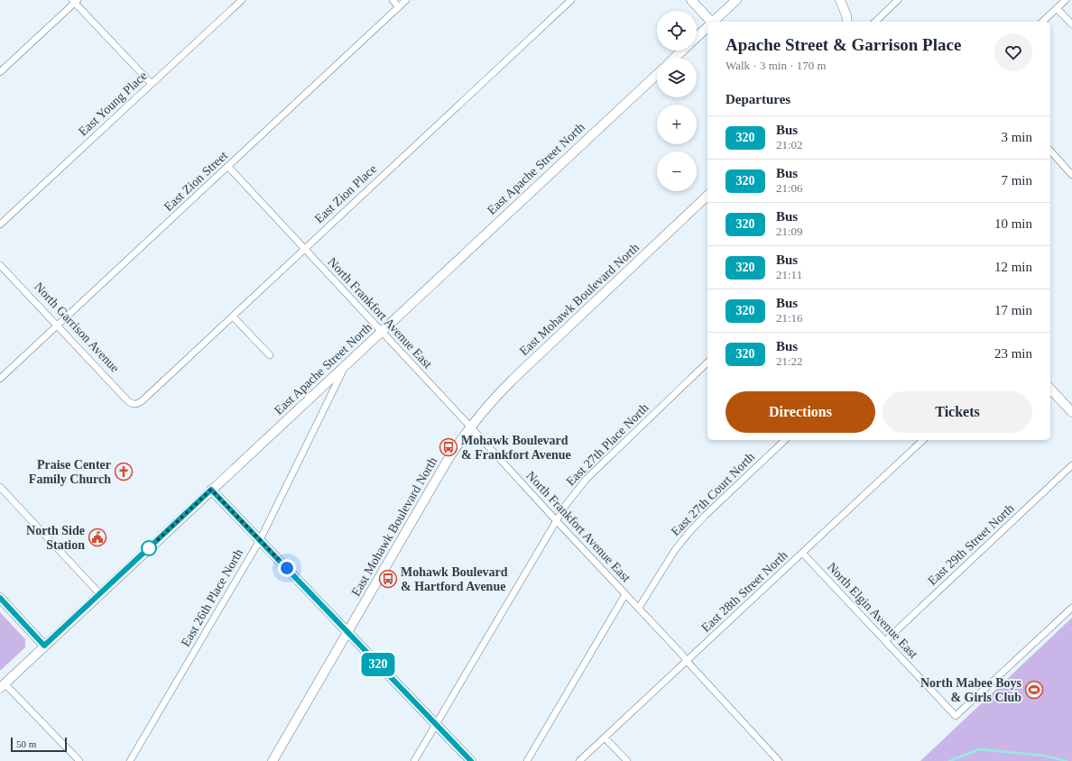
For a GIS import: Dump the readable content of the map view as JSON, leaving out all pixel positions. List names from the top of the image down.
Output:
{
  "streets": {
    "street": [
      "East Young Place",
      "East Apache Street North",
      "East Zion Street",
      "East Zion Place",
      "East Mohawk Boulevard North",
      "North Frankfort Avenue East",
      "North Garrison Avenue",
      "East 27th Place North",
      "East 27th Court North",
      "East 29th Street North",
      "East 28th Street North",
      "East 26th Place North",
      "North Elgin Avenue East"
    ]
  },
  "crossings": [
    ["East Apache Street North", "North Frankfort Avenue East"],
    ["East Apache Street North", "East 26th Place North"],
    ["East Zion Street", "North Frankfort Avenue East"],
    ["East Zion Street", "North Garrison Avenue"],
    ["East Zion Place", "North Frankfort Avenue East"],
    ["East Zion Place", "North Garrison Avenue"],
    ["East Mohawk Boulevard North", "North Frankfort Avenue East"],
    ["North Frankfort Avenue East", "East 27th Place North"],
    ["North Frankfort Avenue East", "East 27th Court North"],
    ["North Frankfort Avenue East", "East 28th Street North"],
    ["East 29th Street North", "North Elgin Avenue East"],
    ["East 28th Street North", "North Elgin Avenue East"]
  ],
  "places": {
    "bus stop": ["Mohawk Boulevard & Frankfort Avenue", "Mohawk Boulevard & Hartford Avenue"],
    "church": ["Praise Center Family Church"],
    "public building": ["North Side Station"],
    "sports": ["North Mabee Boys & Girls Club"]
  },
  "lines": ["bus line 320"],
  "scale_bar": "50 m",
  "page": {
    "on_map": "320",
    "map_buttons": ["+", "−"],
    "heading": [
      ["Apache Street & Garrison Place", "Walk · 3 min · 170 m"],
      "Departures"
    ],
    "list": [
      {
        "mark": "320",
        "name": "Bus",
        "note": "21:02",
        "value": "3 min"
      },
      {
        "mark": "320",
        "name": "Bus",
        "note": "21:06",
        "value": "7 min"
      },
      {
        "mark": "320",
        "name": "Bus",
        "note": "21:09",
        "value": "10 min"
      },
      {
        "mark": "320",
        "name": "Bus",
        "note": "21:11",
        "value": "12 min"
      },
      {
        "mark": "320",
        "name": "Bus",
        "note": "21:16",
        "value": "17 min"
      },
      {
        "mark": "320",
        "name": "Bus",
        "note": "21:22",
        "value": "23 min"
      }
    ],
    "buttons": ["Directions", "Tickets"],
    "scale": "50 m"
  }
}
